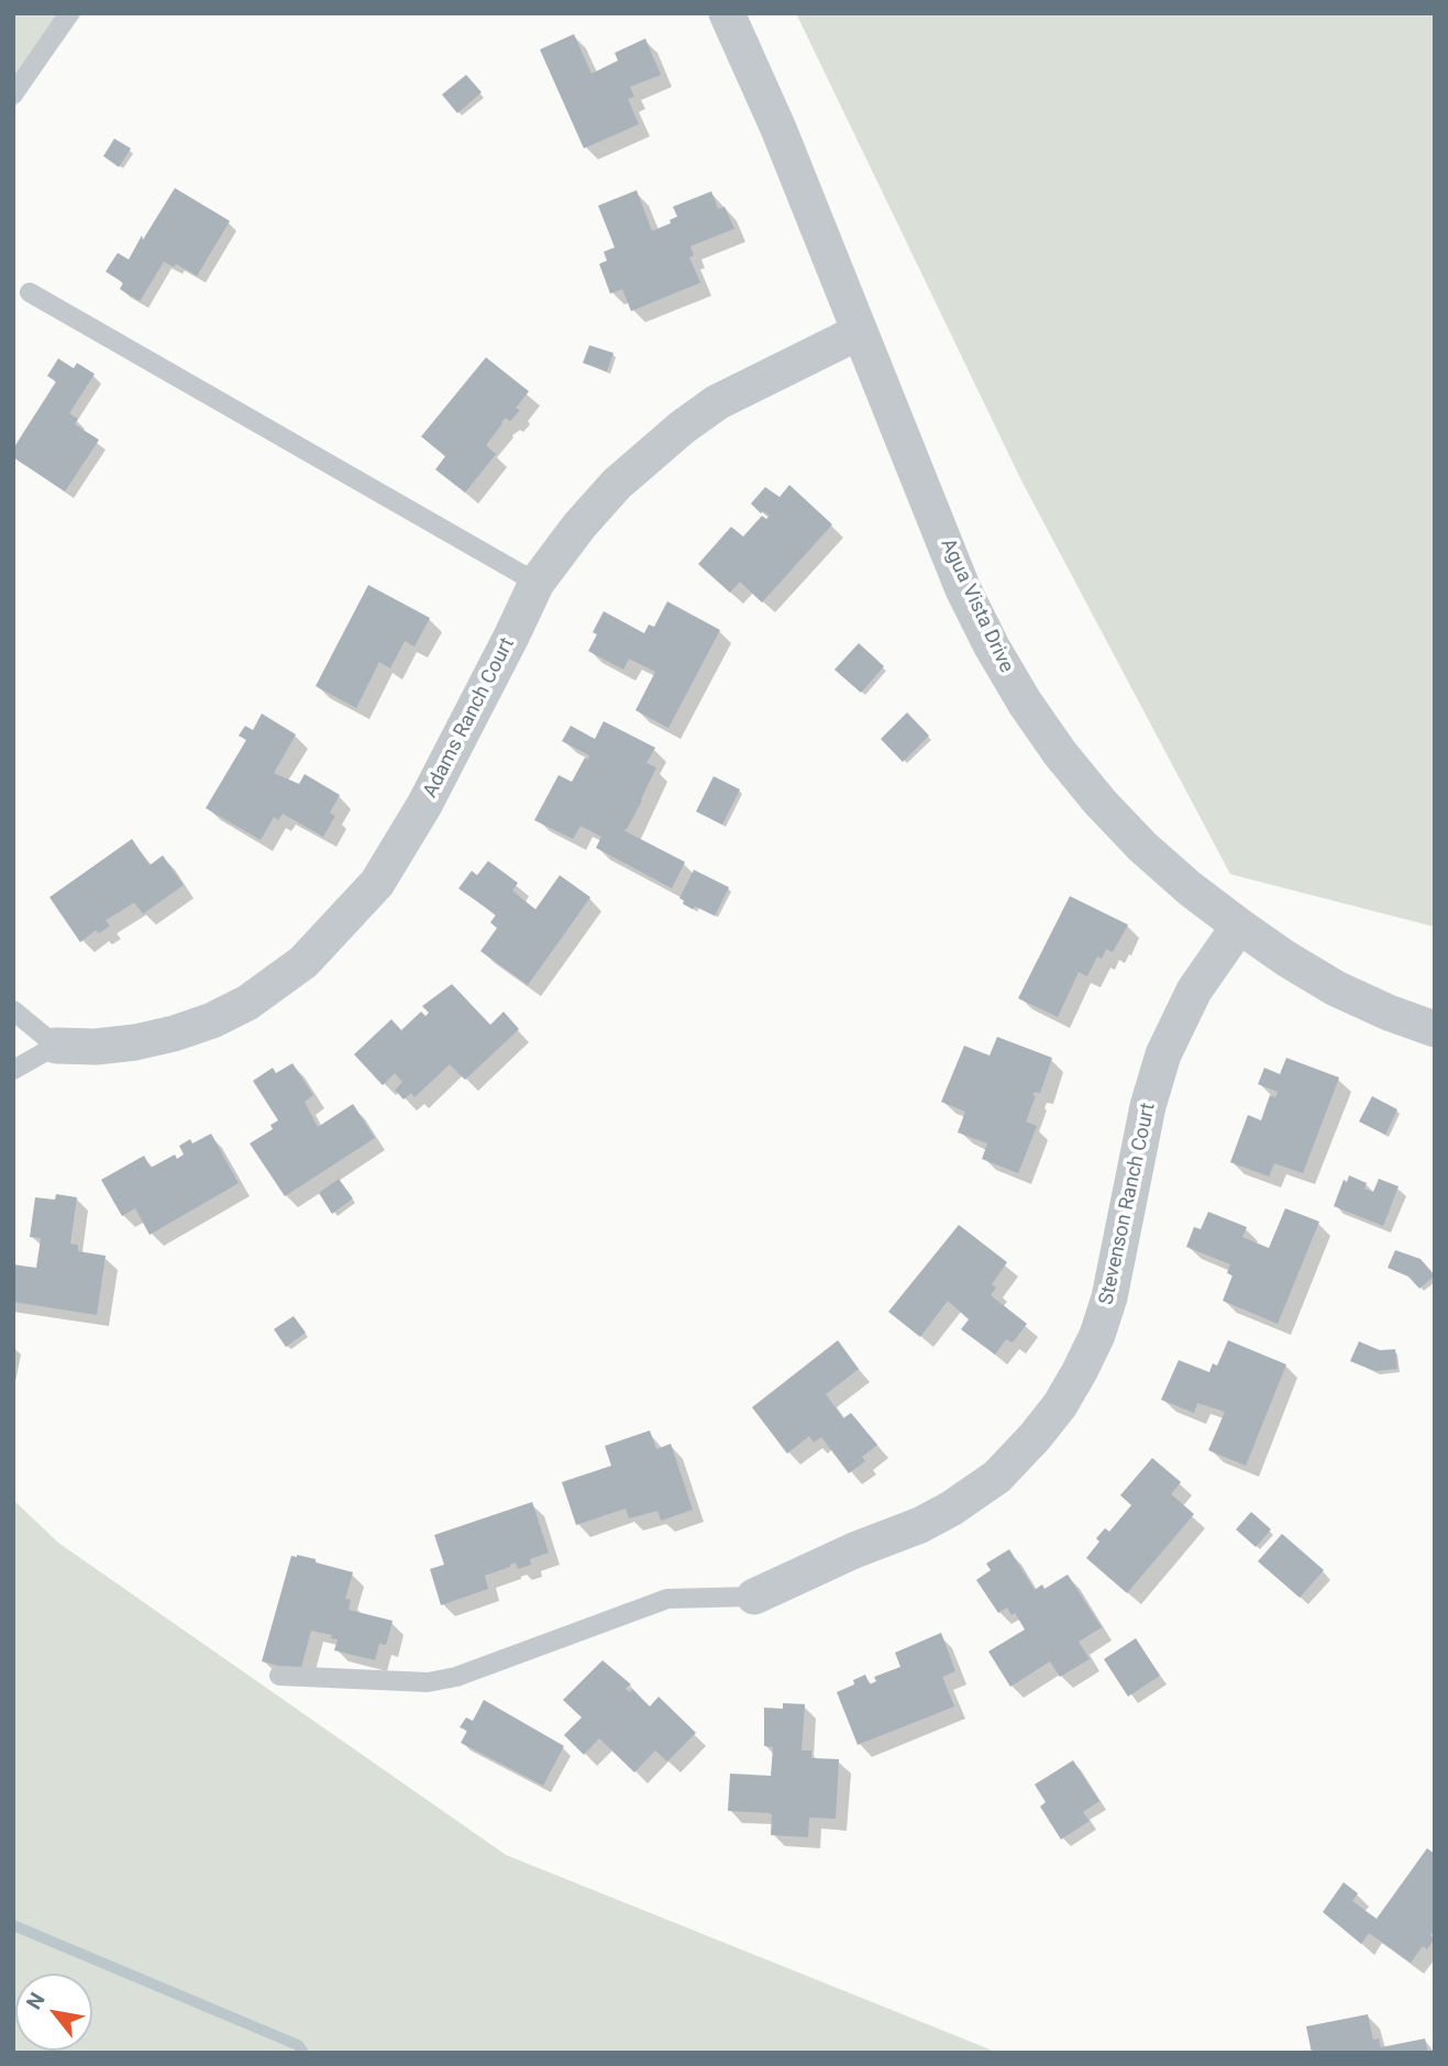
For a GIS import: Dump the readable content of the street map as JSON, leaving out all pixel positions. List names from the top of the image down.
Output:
{
  "streets": {
    "street": ["Agua Vista Drive", "Adams Ranch Court", "Stevenson Ranch Court"]
  },
  "crossings": [
    ["Agua Vista Drive", "Adams Ranch Court"],
    ["Agua Vista Drive", "Stevenson Ranch Court"]
  ],
  "north": "top left"
}
